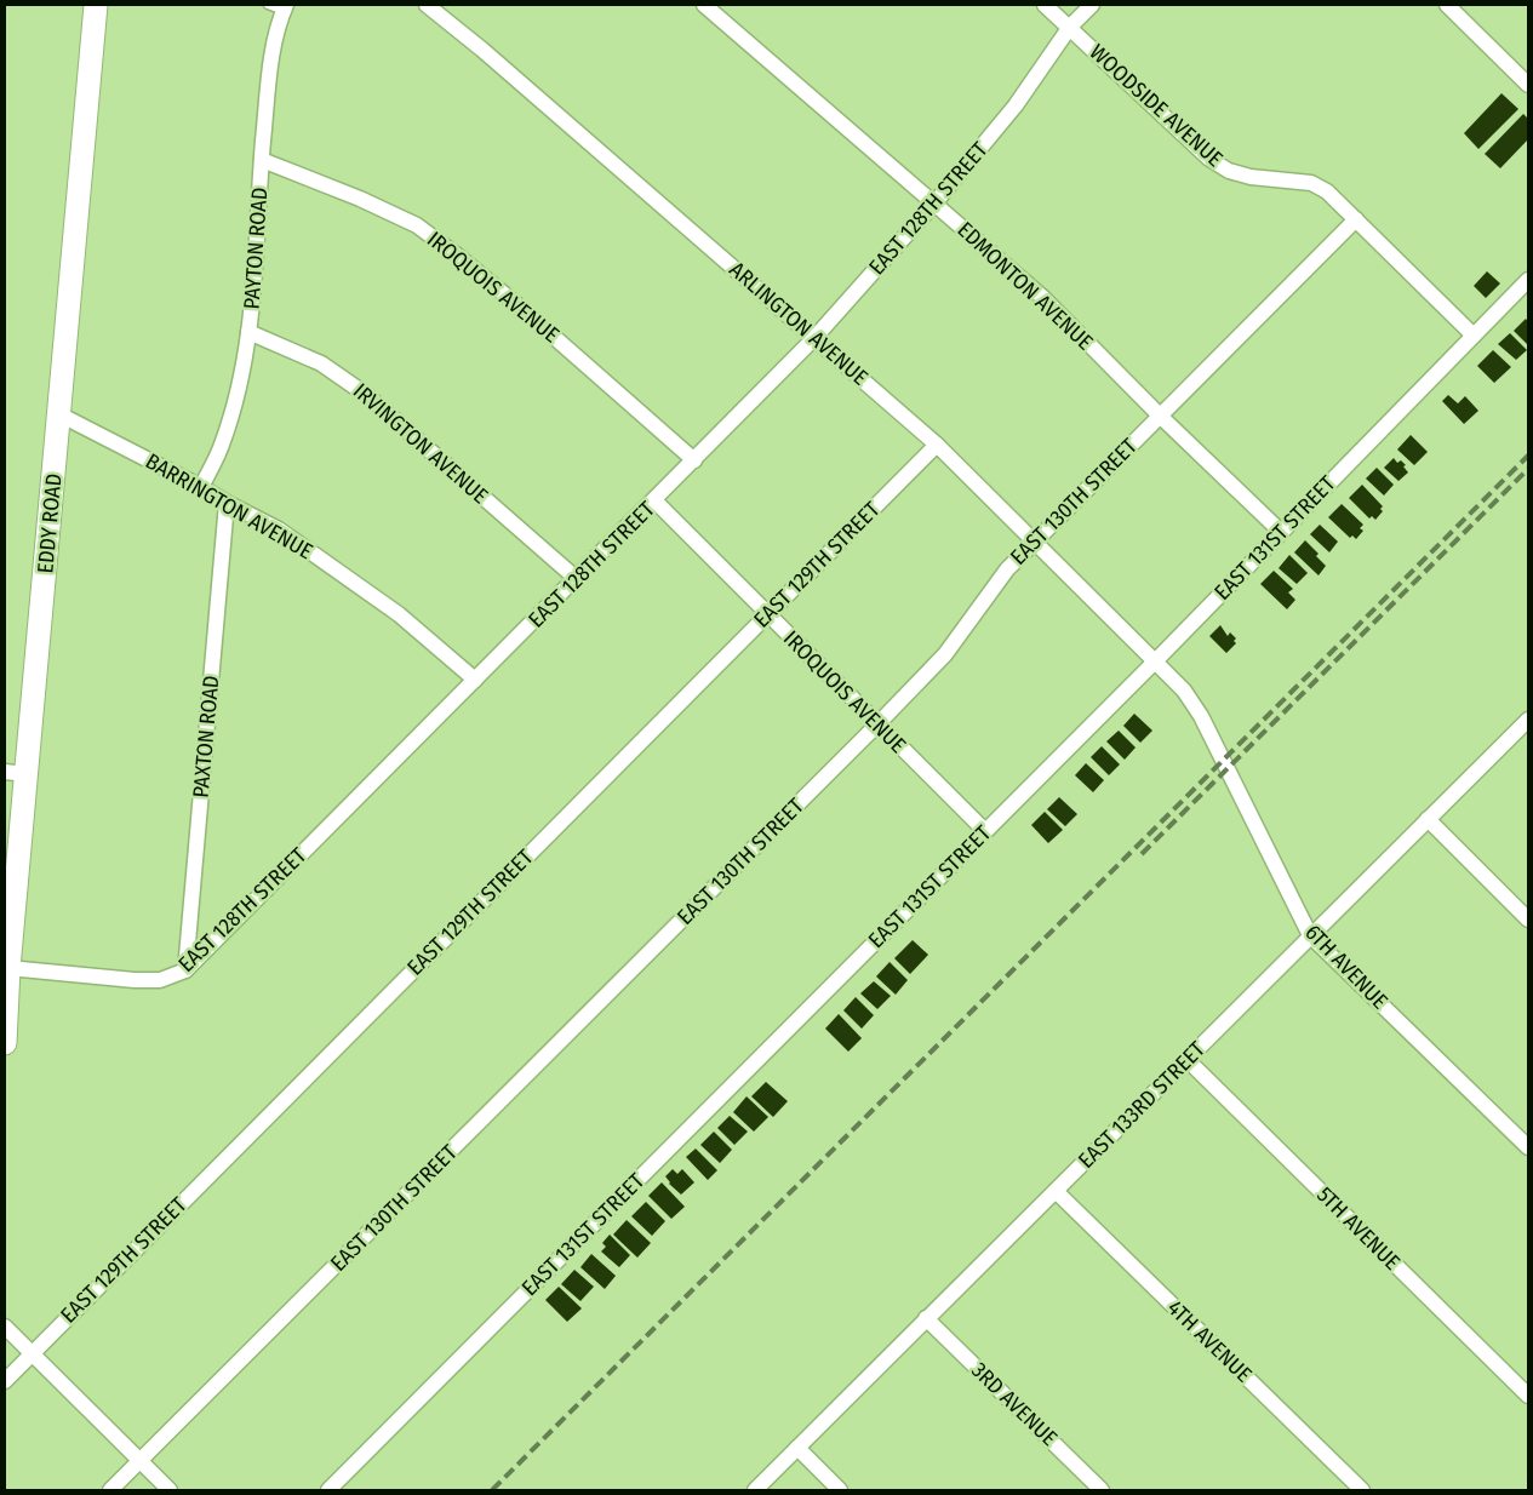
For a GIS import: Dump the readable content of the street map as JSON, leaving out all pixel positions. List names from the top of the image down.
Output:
{
  "streets": {
    "street": [
      "WOODSIDE AVENUE",
      "EAST 128TH STREET",
      "PAYTON ROAD",
      "EDMONTON AVENUE",
      "IROQUOIS AVENUE",
      "ARLINGTON AVENUE",
      "IRVINGTON AVENUE",
      "EAST 130TH STREET",
      "BARRINGTON AVENUE",
      "EDDY ROAD",
      "EAST 131ST STREET",
      "EAST 129TH STREET",
      "PAXTON ROAD",
      "6TH AVENUE",
      "EAST 133RD STREET",
      "5TH AVENUE",
      "4TH AVENUE",
      "3RD AVENUE"
    ]
  },
  "crossings": [
    ["WOODSIDE AVENUE", "EAST 128TH STREET"],
    ["WOODSIDE AVENUE", "EAST 130TH STREET"],
    ["WOODSIDE AVENUE", "EAST 131ST STREET"],
    ["EAST 128TH STREET", "EDMONTON AVENUE"],
    ["EAST 128TH STREET", "IROQUOIS AVENUE"],
    ["EAST 128TH STREET", "ARLINGTON AVENUE"],
    ["EAST 128TH STREET", "IRVINGTON AVENUE"],
    ["EAST 128TH STREET", "BARRINGTON AVENUE"],
    ["EAST 128TH STREET", "EDDY ROAD"],
    ["EAST 128TH STREET", "PAXTON ROAD"],
    ["PAYTON ROAD", "IROQUOIS AVENUE"],
    ["PAYTON ROAD", "IRVINGTON AVENUE"],
    ["PAYTON ROAD", "BARRINGTON AVENUE"],
    ["EDMONTON AVENUE", "EAST 130TH STREET"],
    ["EDMONTON AVENUE", "EAST 131ST STREET"],
    ["IROQUOIS AVENUE", "EAST 130TH STREET"],
    ["IROQUOIS AVENUE", "EAST 131ST STREET"],
    ["IROQUOIS AVENUE", "EAST 129TH STREET"],
    ["ARLINGTON AVENUE", "EAST 130TH STREET"],
    ["ARLINGTON AVENUE", "EAST 131ST STREET"],
    ["ARLINGTON AVENUE", "EAST 129TH STREET"],
    ["ARLINGTON AVENUE", "6TH AVENUE"],
    ["BARRINGTON AVENUE", "EDDY ROAD"],
    ["BARRINGTON AVENUE", "PAXTON ROAD"],
    ["EAST 131ST STREET", "6TH AVENUE"],
    ["6TH AVENUE", "EAST 133RD STREET"],
    ["EAST 133RD STREET", "5TH AVENUE"],
    ["EAST 133RD STREET", "4TH AVENUE"],
    ["EAST 133RD STREET", "3RD AVENUE"]
  ]
}
